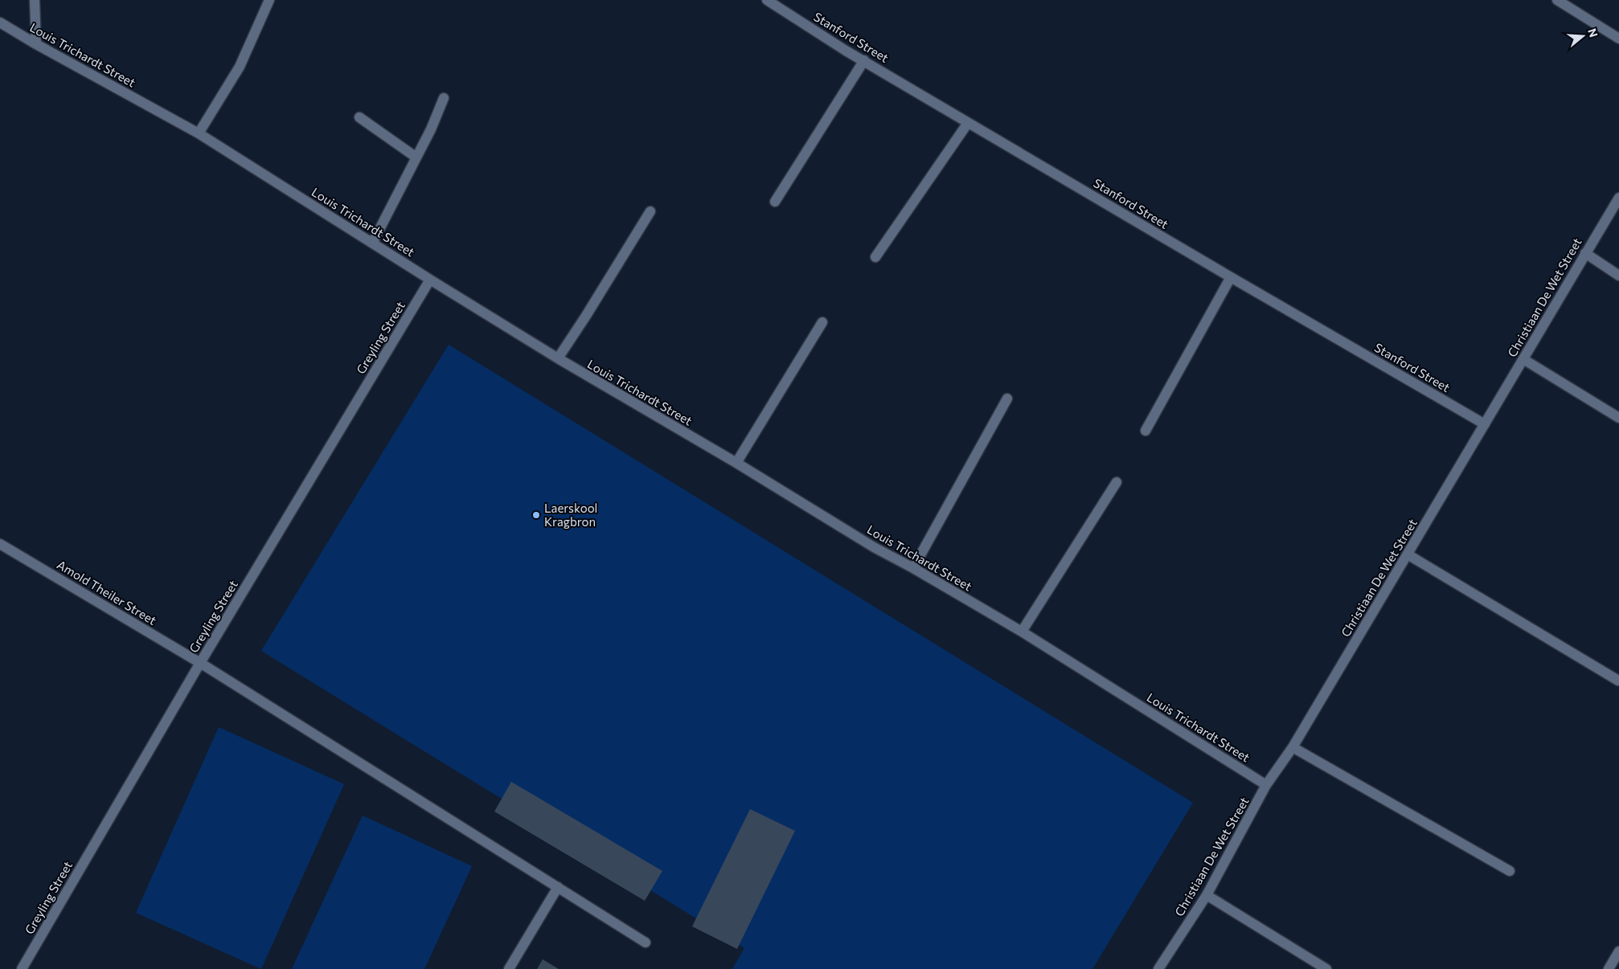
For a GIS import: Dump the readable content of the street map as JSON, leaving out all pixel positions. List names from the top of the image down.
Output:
{
  "streets": {
    "street": [
      "Stanford Street",
      "Louis Trichardt Street",
      "Christiaan De Wet Street",
      "Greyling Street",
      "Amold Theiler Street"
    ]
  },
  "crossings": [
    ["Stanford Street", "Christiaan De Wet Street"],
    ["Louis Trichardt Street", "Christiaan De Wet Street"],
    ["Louis Trichardt Street", "Greyling Street"],
    ["Greyling Street", "Amold Theiler Street"]
  ],
  "places": ["Laerskool Kragbron"],
  "north": "right"
}
